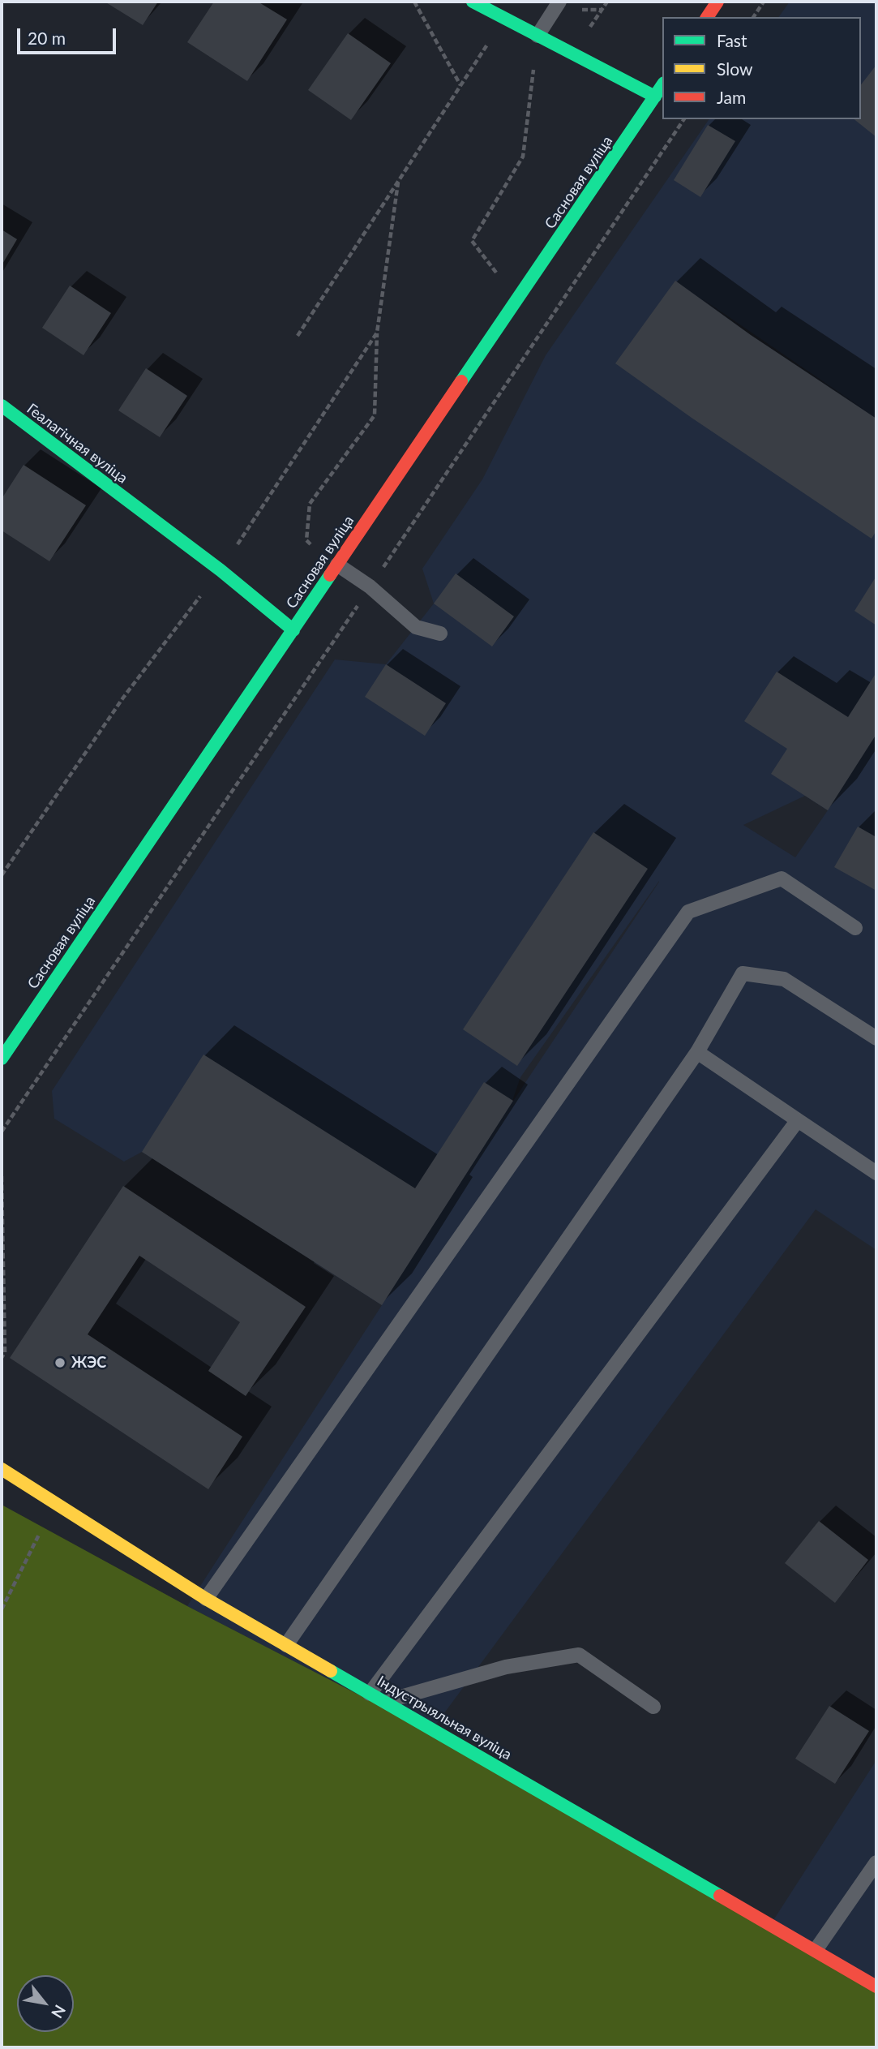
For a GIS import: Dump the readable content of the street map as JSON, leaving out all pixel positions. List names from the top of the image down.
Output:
{
  "streets": {
    "street": ["Сасновая вуліца", "Геалагічная вуліца", "Індустрыяльная вуліца"]
  },
  "crossings": [
    ["Сасновая вуліца", "Геалагічная вуліца"]
  ],
  "places": ["ЖЭС"],
  "legend": ["Fast", "Slow", "Jam"],
  "scale_bar": "20 m",
  "north": "bottom right"
}
